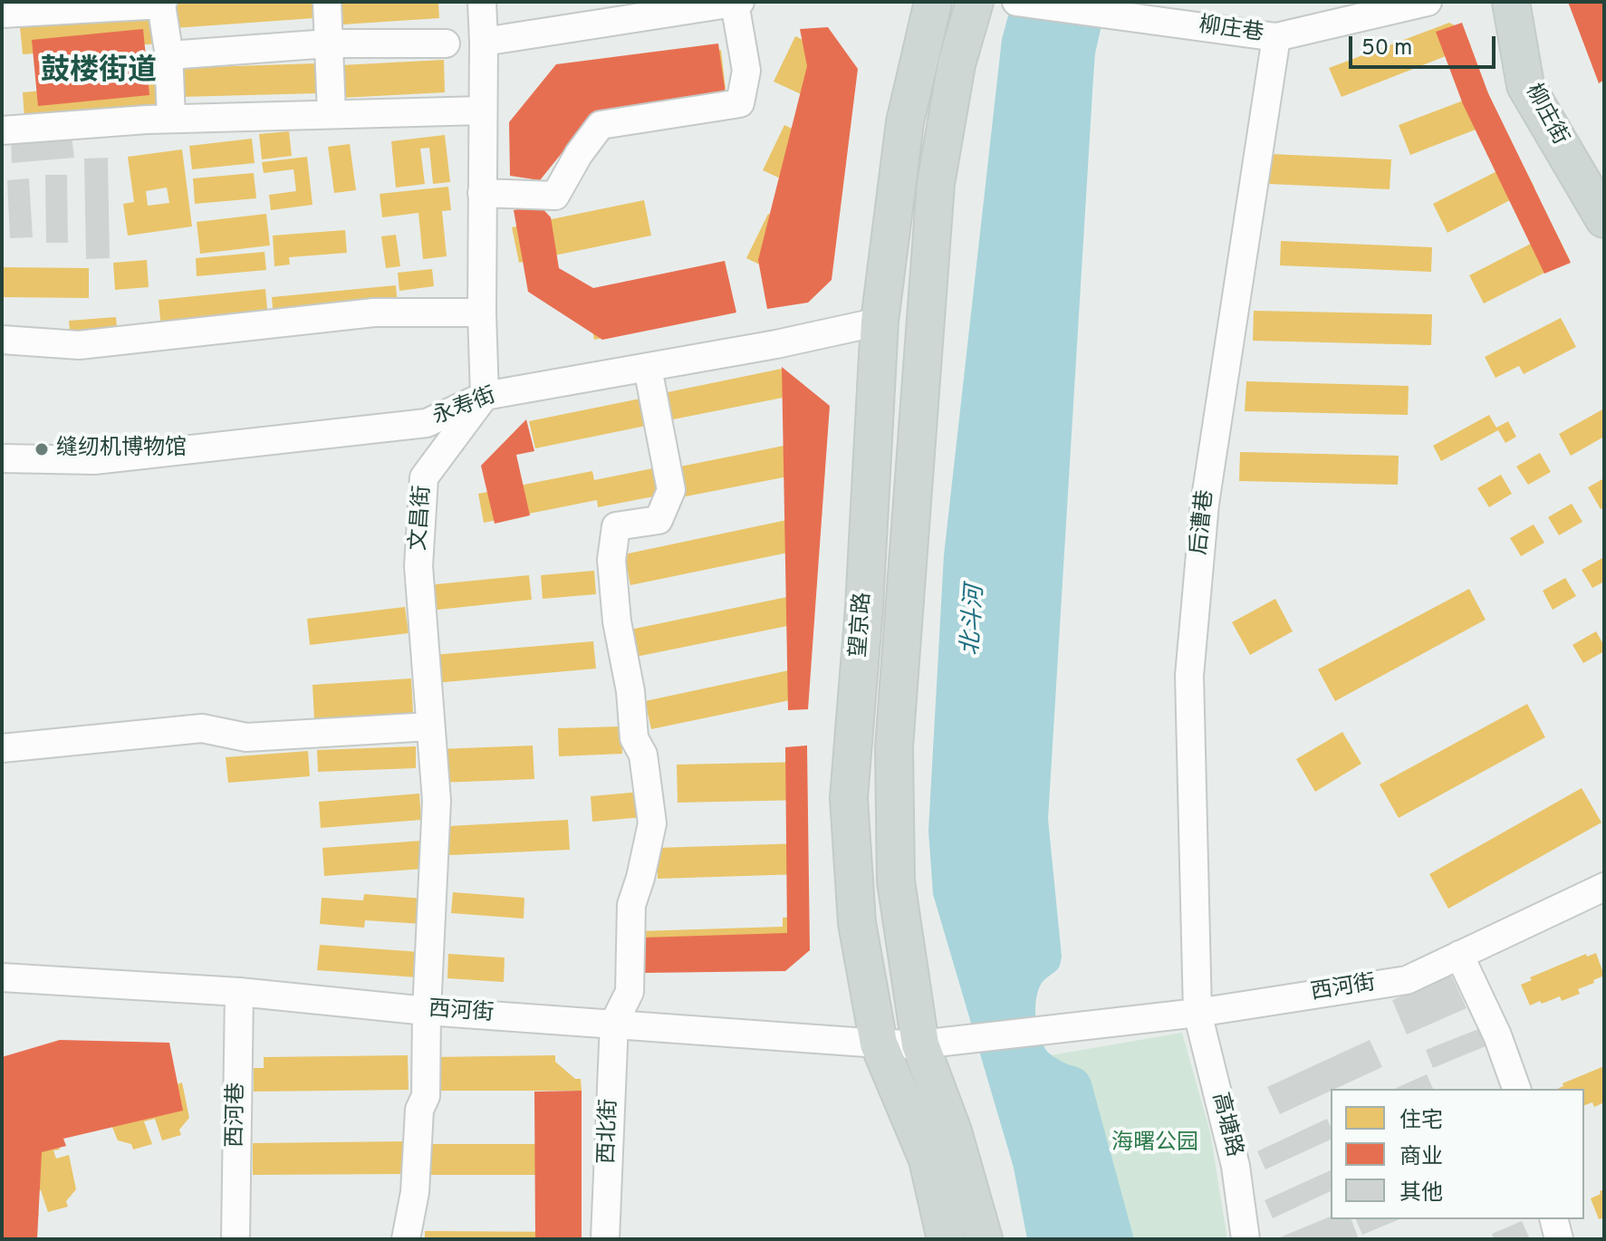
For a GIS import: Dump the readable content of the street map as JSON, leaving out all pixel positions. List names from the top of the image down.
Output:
{
  "streets": {
    "main road": ["柳庄街", "望京路"],
    "street": [
      "柳庄巷",
      "永寿街",
      "文昌街",
      "后漕巷",
      "西河街",
      "西河巷",
      "高塘路",
      "西北街"
    ]
  },
  "crossings": [
    ["柳庄巷", "后漕巷"],
    ["永寿街", "文昌街"],
    ["永寿街", "望京路"],
    ["文昌街", "西河街"],
    ["后漕巷", "西河街"],
    ["后漕巷", "高塘路"],
    ["望京路", "西河街"],
    ["西河街", "西河巷"],
    ["西河街", "高塘路"],
    ["西河街", "西北街"]
  ],
  "districts": ["鼓楼街道"],
  "water": ["北斗河"],
  "parks": ["海曙公园"],
  "places": ["缝纫机博物馆"],
  "legend": ["住宅", "商业", "其他"],
  "scale_bar": "50 m"
}
